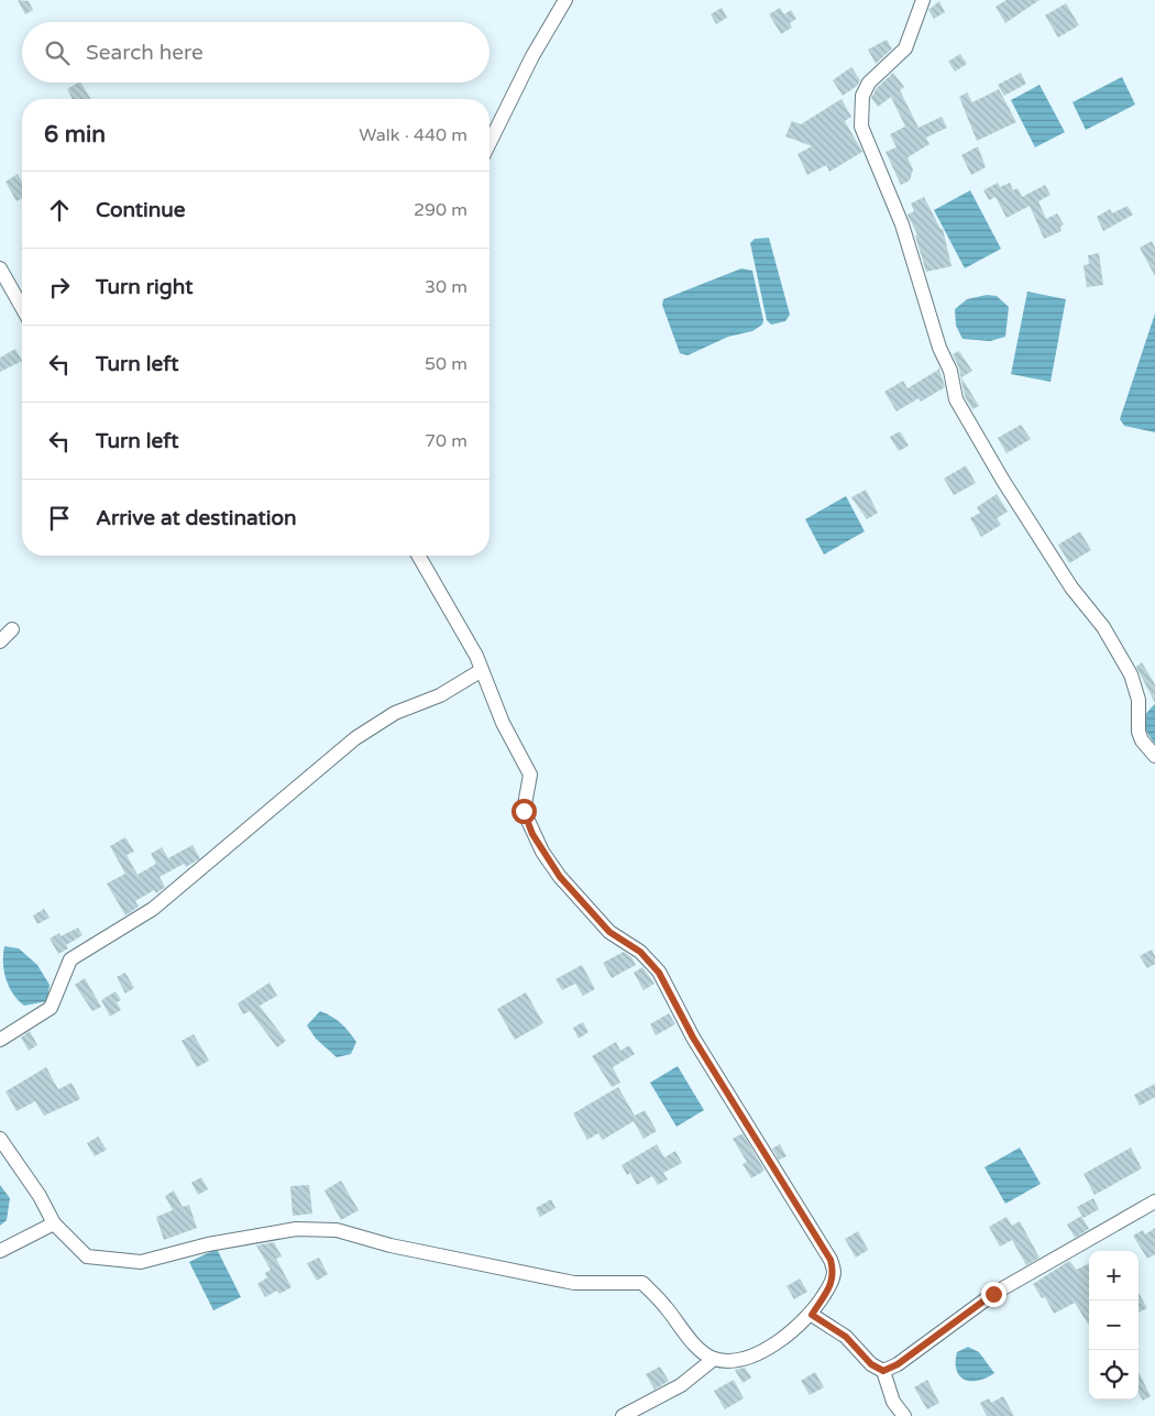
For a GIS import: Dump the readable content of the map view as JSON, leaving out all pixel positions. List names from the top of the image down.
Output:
{
  "page": {
    "search": "Search here",
    "heading": ["6 min", "Walk · 440 m"],
    "list": [
      ["Continue", "290 m"],
      ["Turn right", "30 m"],
      ["Turn left", "50 m"],
      ["Turn left", "70 m"],
      "Arrive at destination"
    ],
    "map_buttons": ["+", "−"]
  }
}
